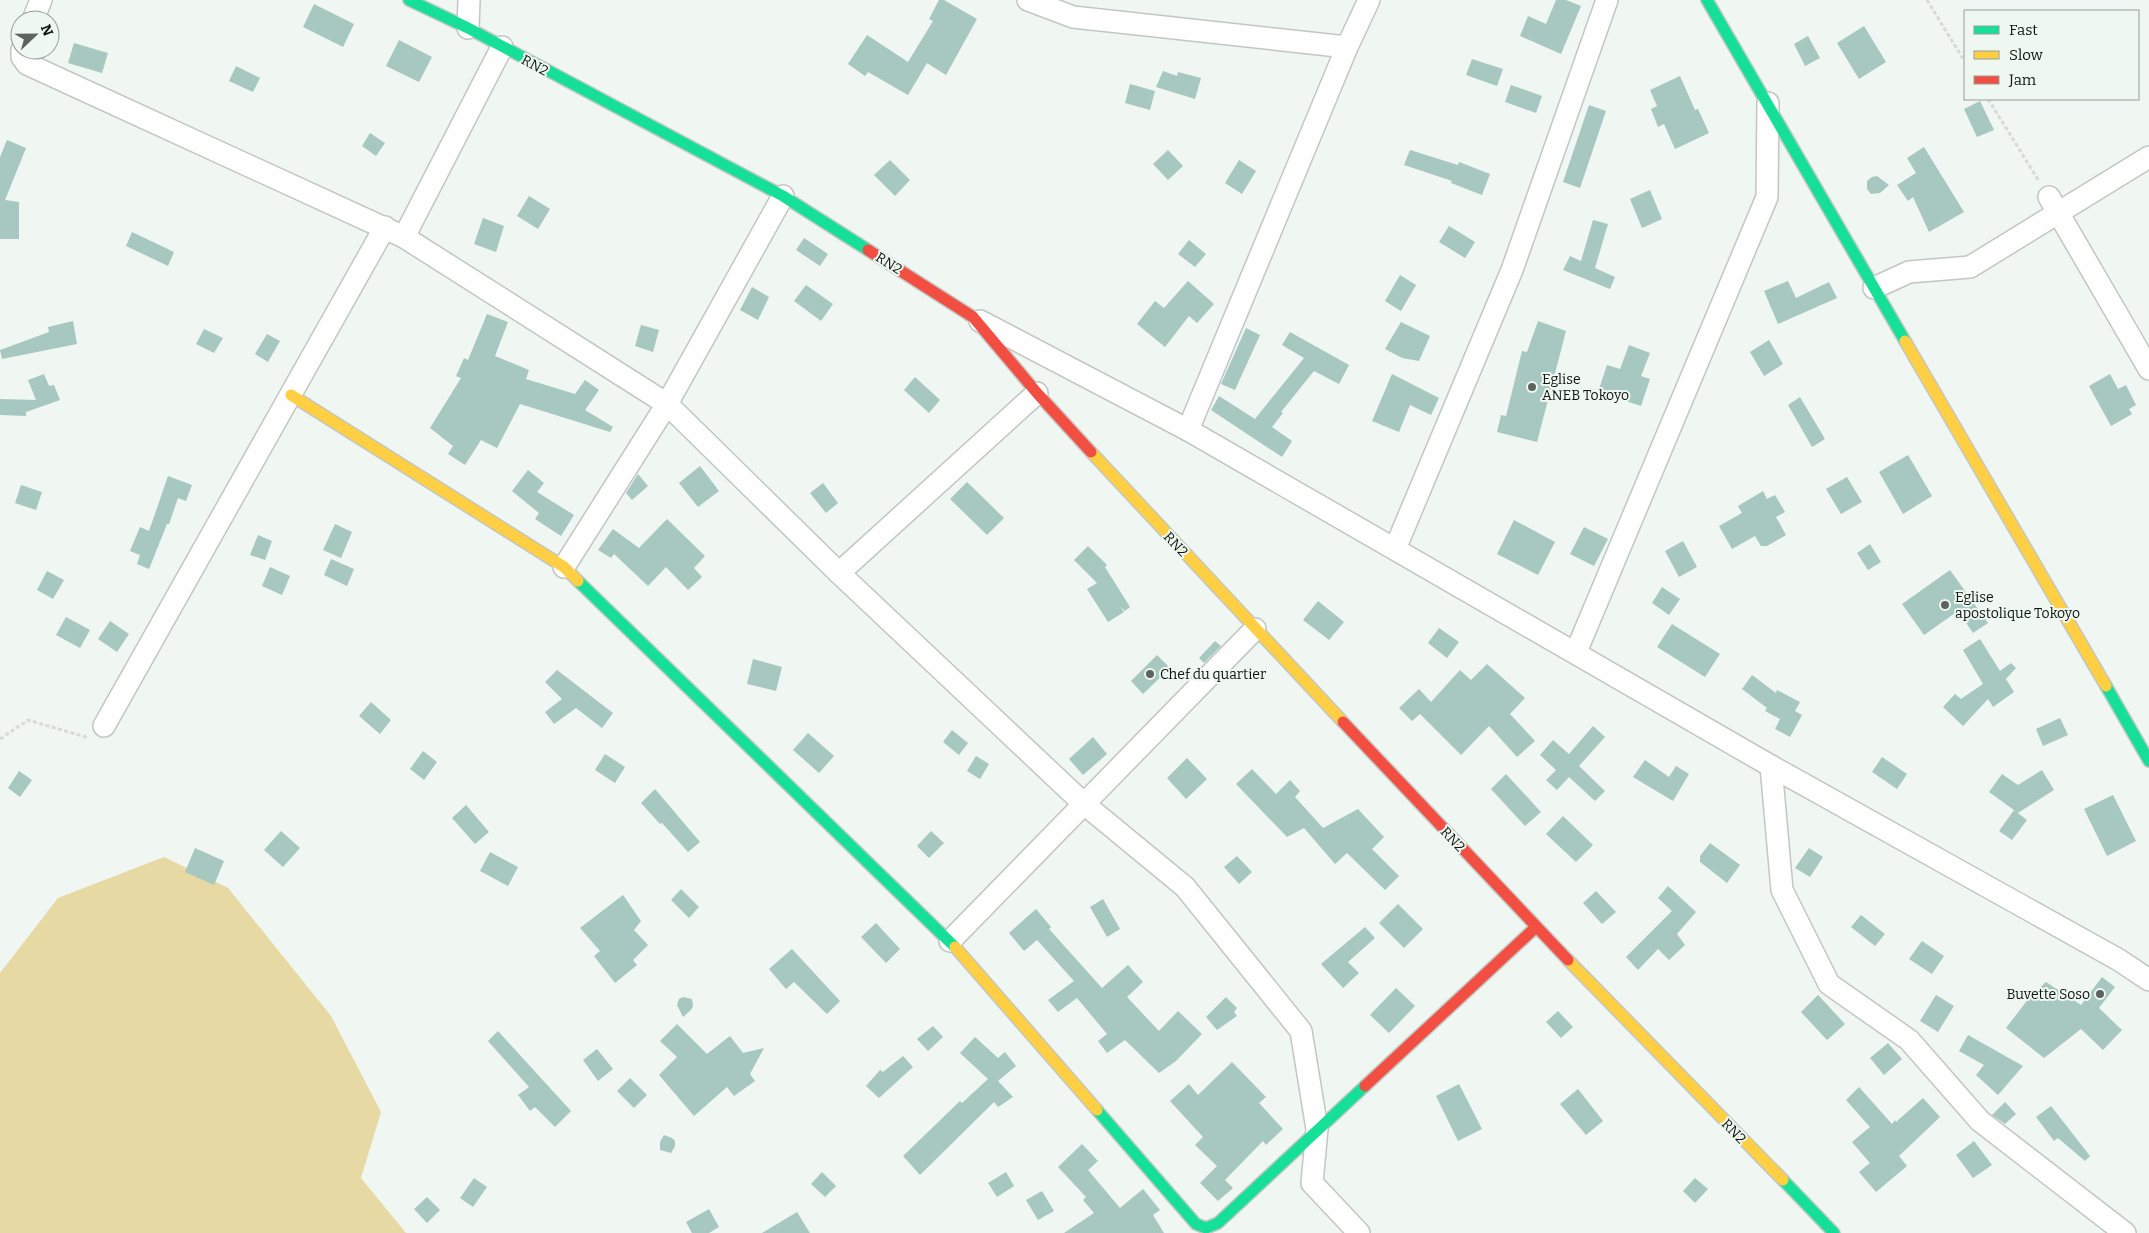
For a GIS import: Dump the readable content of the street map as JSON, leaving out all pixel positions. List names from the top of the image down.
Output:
{
  "streets": {
    "street": ["RN2"]
  },
  "places": [
    "Eglise ANEB Tokoyo",
    "Eglise apostolique Tokoyo",
    "Chef du quartier",
    "Buvette Soso"
  ],
  "legend": ["Fast", "Slow", "Jam"],
  "north": "right"
}
